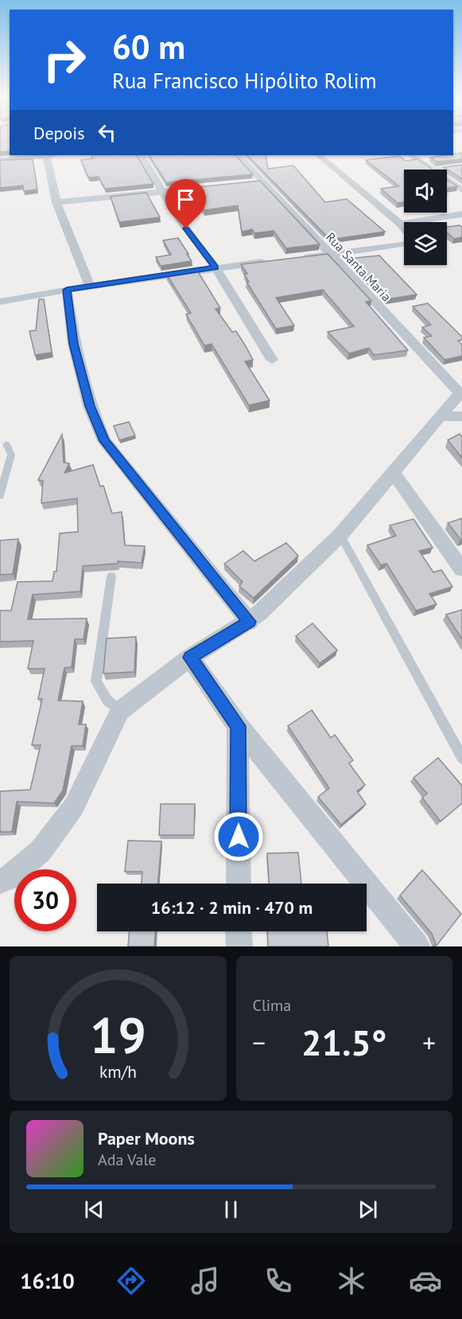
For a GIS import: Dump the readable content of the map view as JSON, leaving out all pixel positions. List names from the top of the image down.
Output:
{
  "streets": {
    "street": ["Rua Santa Maria"]
  },
  "page": {
    "turn": ["60 m", "Rua Francisco Hipólito Rolim"],
    "then": "Depois",
    "limit": "30",
    "trip": "16:12 · 2 min · 470 m",
    "tile": "Clima",
    "heat": ["−", "21.5°", "+"],
    "song": ["Paper Moons", "Ada Vale"],
    "tabs": "16:10",
    "gauge": ["19", "km/h"]
  }
}
